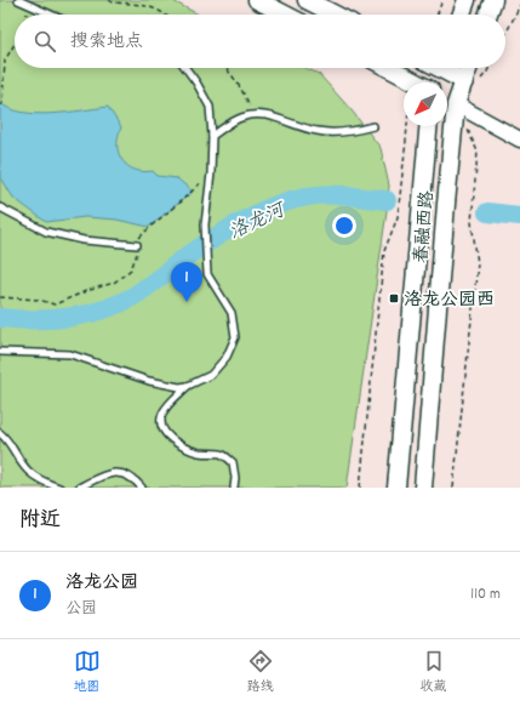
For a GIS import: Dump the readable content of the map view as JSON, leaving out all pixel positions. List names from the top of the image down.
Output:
{
  "streets": {
    "main road": ["春融西路"]
  },
  "water": ["洛龙河"],
  "places": {
    "transit": ["洛龙公园西"]
  },
  "north": "bottom left",
  "page": {
    "search": "搜索地点",
    "pins": "1",
    "heading": "附近",
    "list": [
      {
        "mark": "1",
        "name": "洛龙公园",
        "note": "公园",
        "value": "110 m"
      }
    ],
    "nav": ["地图", "路线", "收藏"]
  }
}
